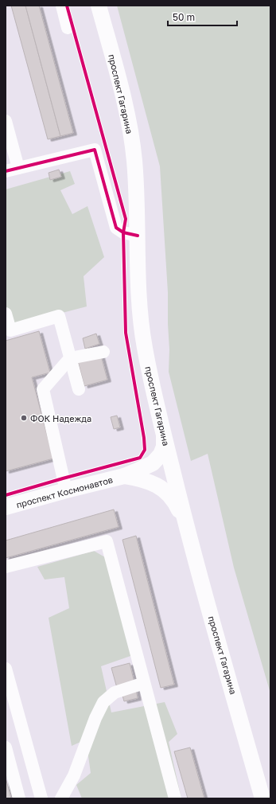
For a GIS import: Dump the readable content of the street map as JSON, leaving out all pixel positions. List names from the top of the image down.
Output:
{
  "streets": {
    "main road": ["проспект Гагарина", "проспект Космонавтов"]
  },
  "places": ["ФОК Надежда"],
  "scale_bar": "50 m"
}
